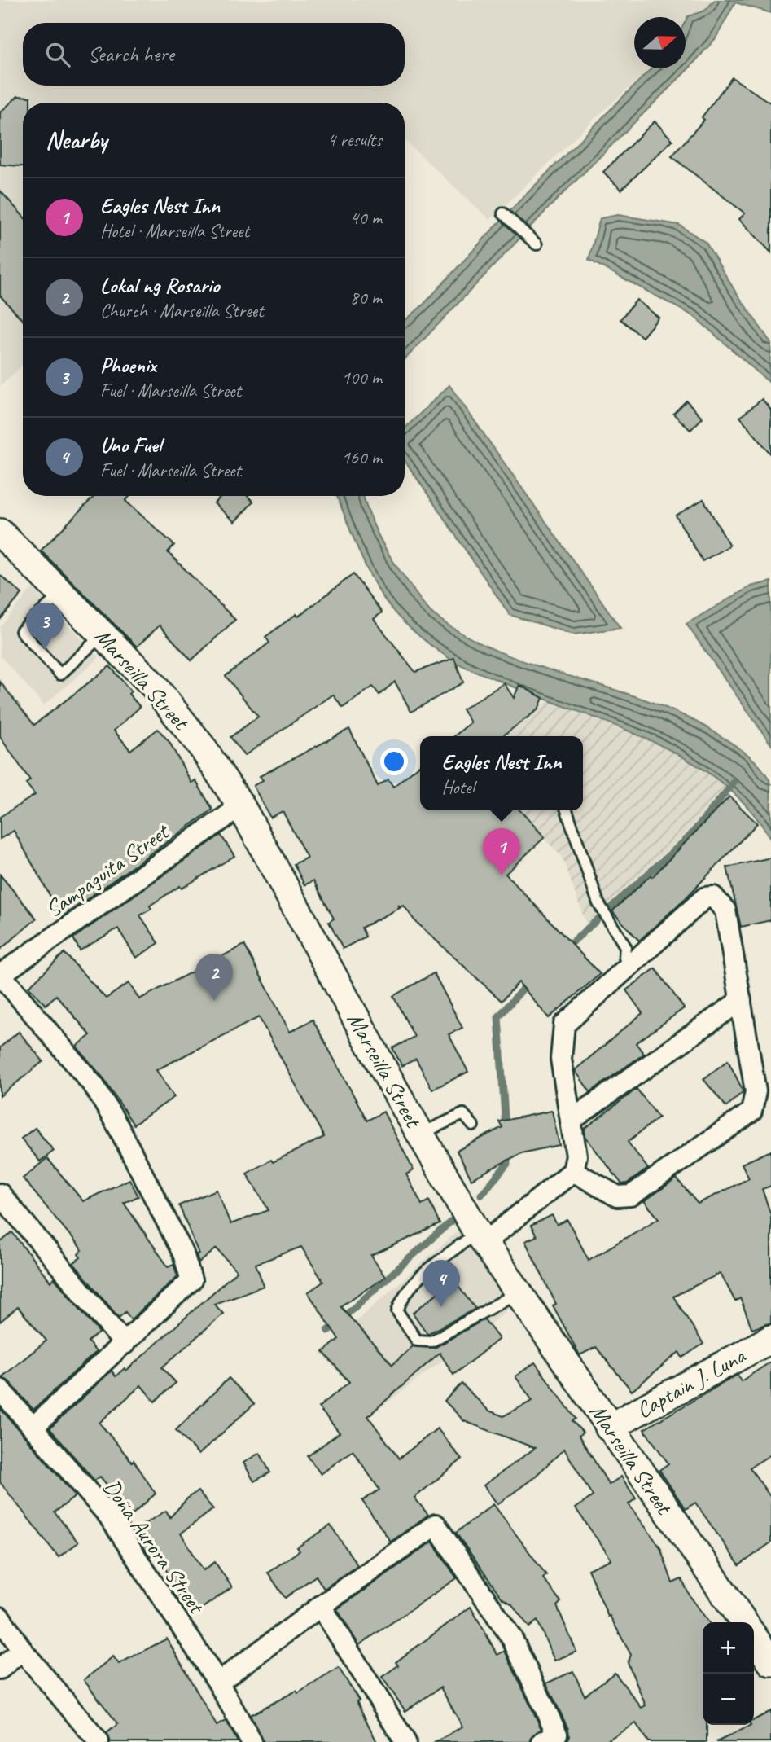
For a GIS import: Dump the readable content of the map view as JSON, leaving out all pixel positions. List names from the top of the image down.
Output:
{
  "streets": {
    "main road": ["Marseilla Street", "Captain J. Luna"],
    "street": ["Sampaguita Street", "Doña Aurora Street"]
  },
  "crossings": [
    ["Marseilla Street", "Sampaguita Street"],
    ["Marseilla Street", "Captain J. Luna"]
  ],
  "north": "right",
  "page": {
    "search": "Search here",
    "heading": ["Nearby", "4 results"],
    "list": [
      {
        "mark": "1",
        "name": "Eagles Nest Inn",
        "note": "Hotel · Marseilla Street",
        "value": "40 m"
      },
      {
        "mark": "2",
        "name": "Lokal ng Rosario",
        "note": "Church · Marseilla Street",
        "value": "80 m"
      },
      {
        "mark": "3",
        "name": "Phoenix",
        "note": "Fuel · Marseilla Street",
        "value": "100 m"
      },
      {
        "mark": "4",
        "name": "Uno Fuel",
        "note": "Fuel · Marseilla Street",
        "value": "160 m"
      }
    ],
    "pins": [
      "3",
      "1",
      "2",
      "4"
    ],
    "popup": ["Eagles Nest Inn", "Hotel"],
    "map_buttons": ["+", "−"]
  }
}
